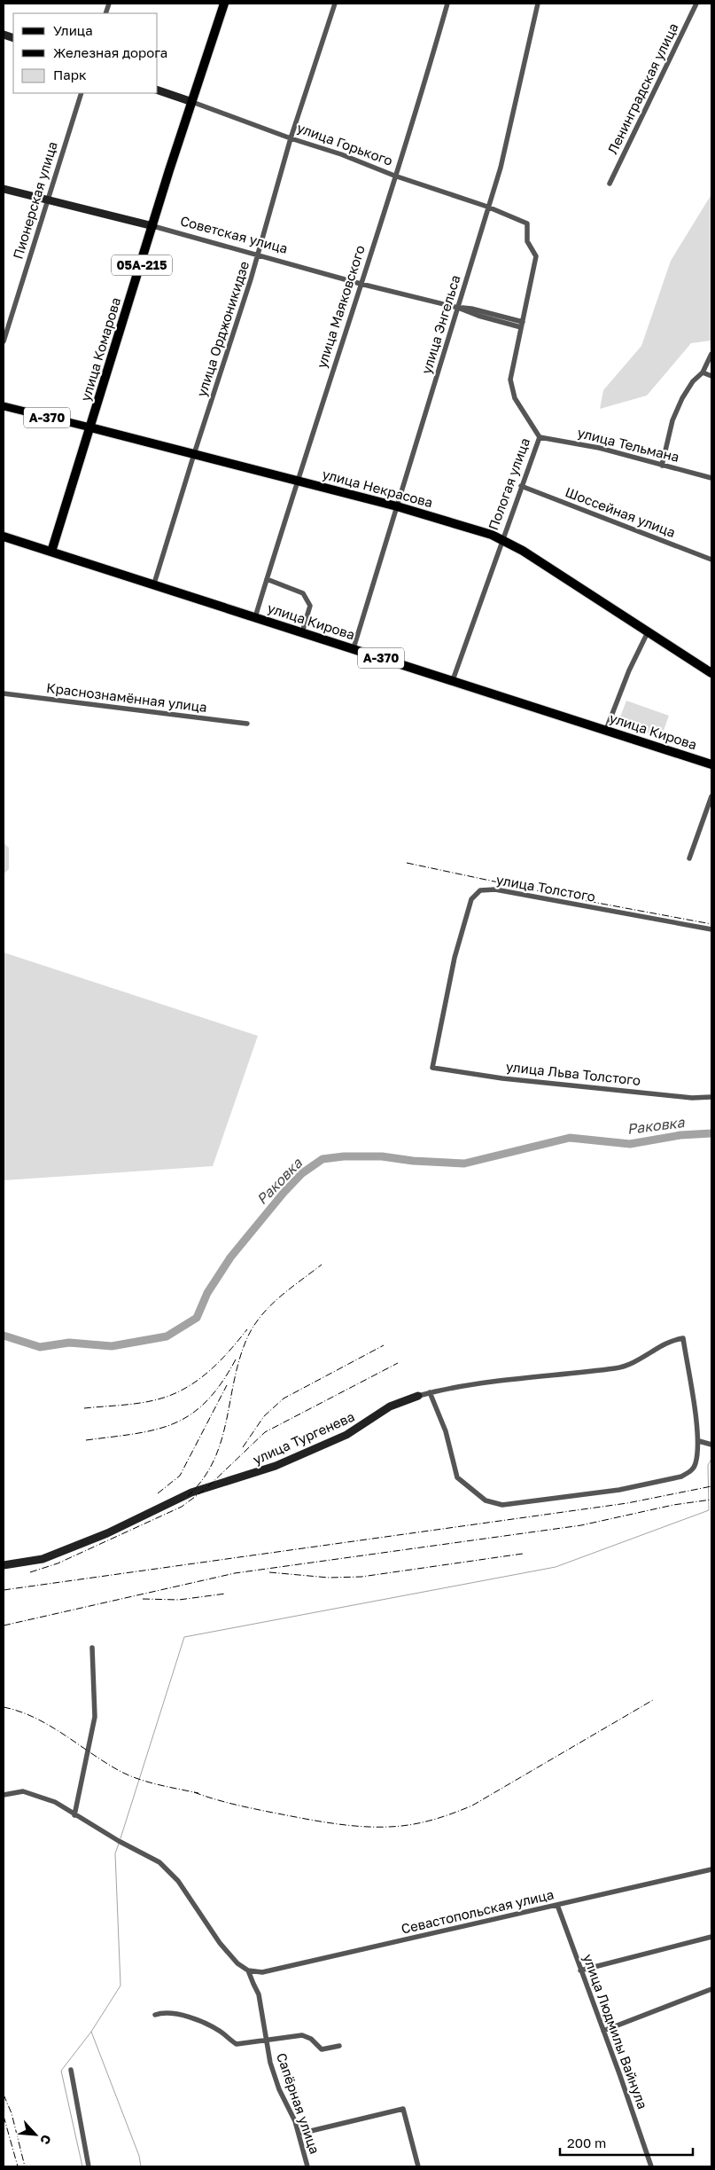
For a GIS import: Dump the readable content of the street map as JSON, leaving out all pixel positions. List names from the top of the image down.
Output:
{
  "streets": {
    "highway": [
      "05А-215",
      "улица Комарова",
      "А-370",
      "улица Некрасова",
      "улица Кирова"
    ],
    "street": [
      "Ленинградская улица",
      "улица Горького",
      "Пионерская улица",
      "Советская улица",
      "улица Маяковского",
      "улица Энгельса",
      "улица Орджоникидзе",
      "улица Тельмана",
      "Пологая улица",
      "Шоссейная улица",
      "Краснознамённая улица",
      "улица Толстого",
      "улица Льва Толстого",
      "улица Тургенева",
      "Севастопольская улица",
      "улица Людмилы Вайнула",
      "Сапёрная улица"
    ]
  },
  "crossings": [
    ["улица Горького", "улица Маяковского"],
    ["улица Горького", "улица Энгельса"],
    ["улица Горького", "улица Орджоникидзе"],
    ["улица Горького", "улица Комарова"],
    ["улица Горького", "Пологая улица"],
    ["Пионерская улица", "Советская улица"],
    ["Советская улица", "улица Маяковского"],
    ["Советская улица", "улица Энгельса"],
    ["Советская улица", "улица Орджоникидзе"],
    ["Советская улица", "улица Комарова"],
    ["Советская улица", "Пологая улица"],
    ["улица Маяковского", "улица Некрасова"],
    ["улица Маяковского", "улица Кирова"],
    ["улица Энгельса", "улица Некрасова"],
    ["улица Энгельса", "улица Кирова"],
    ["улица Орджоникидзе", "улица Некрасова"],
    ["улица Орджоникидзе", "улица Кирова"],
    ["улица Комарова", "улица Некрасова"],
    ["улица Комарова", "улица Кирова"],
    ["улица Тельмана", "Пологая улица"],
    ["Пологая улица", "улица Некрасова"],
    ["Пологая улица", "Шоссейная улица"],
    ["Пологая улица", "улица Кирова"],
    ["улица Толстого", "улица Льва Толстого"],
    ["Севастопольская улица", "улица Людмилы Вайнула"],
    ["Севастопольская улица", "Сапёрная улица"]
  ],
  "water": ["Раковка"],
  "legend": ["Улица", "Железная дорога", "Парк"],
  "scale_bar": "200 m",
  "north": "bottom right"
}
